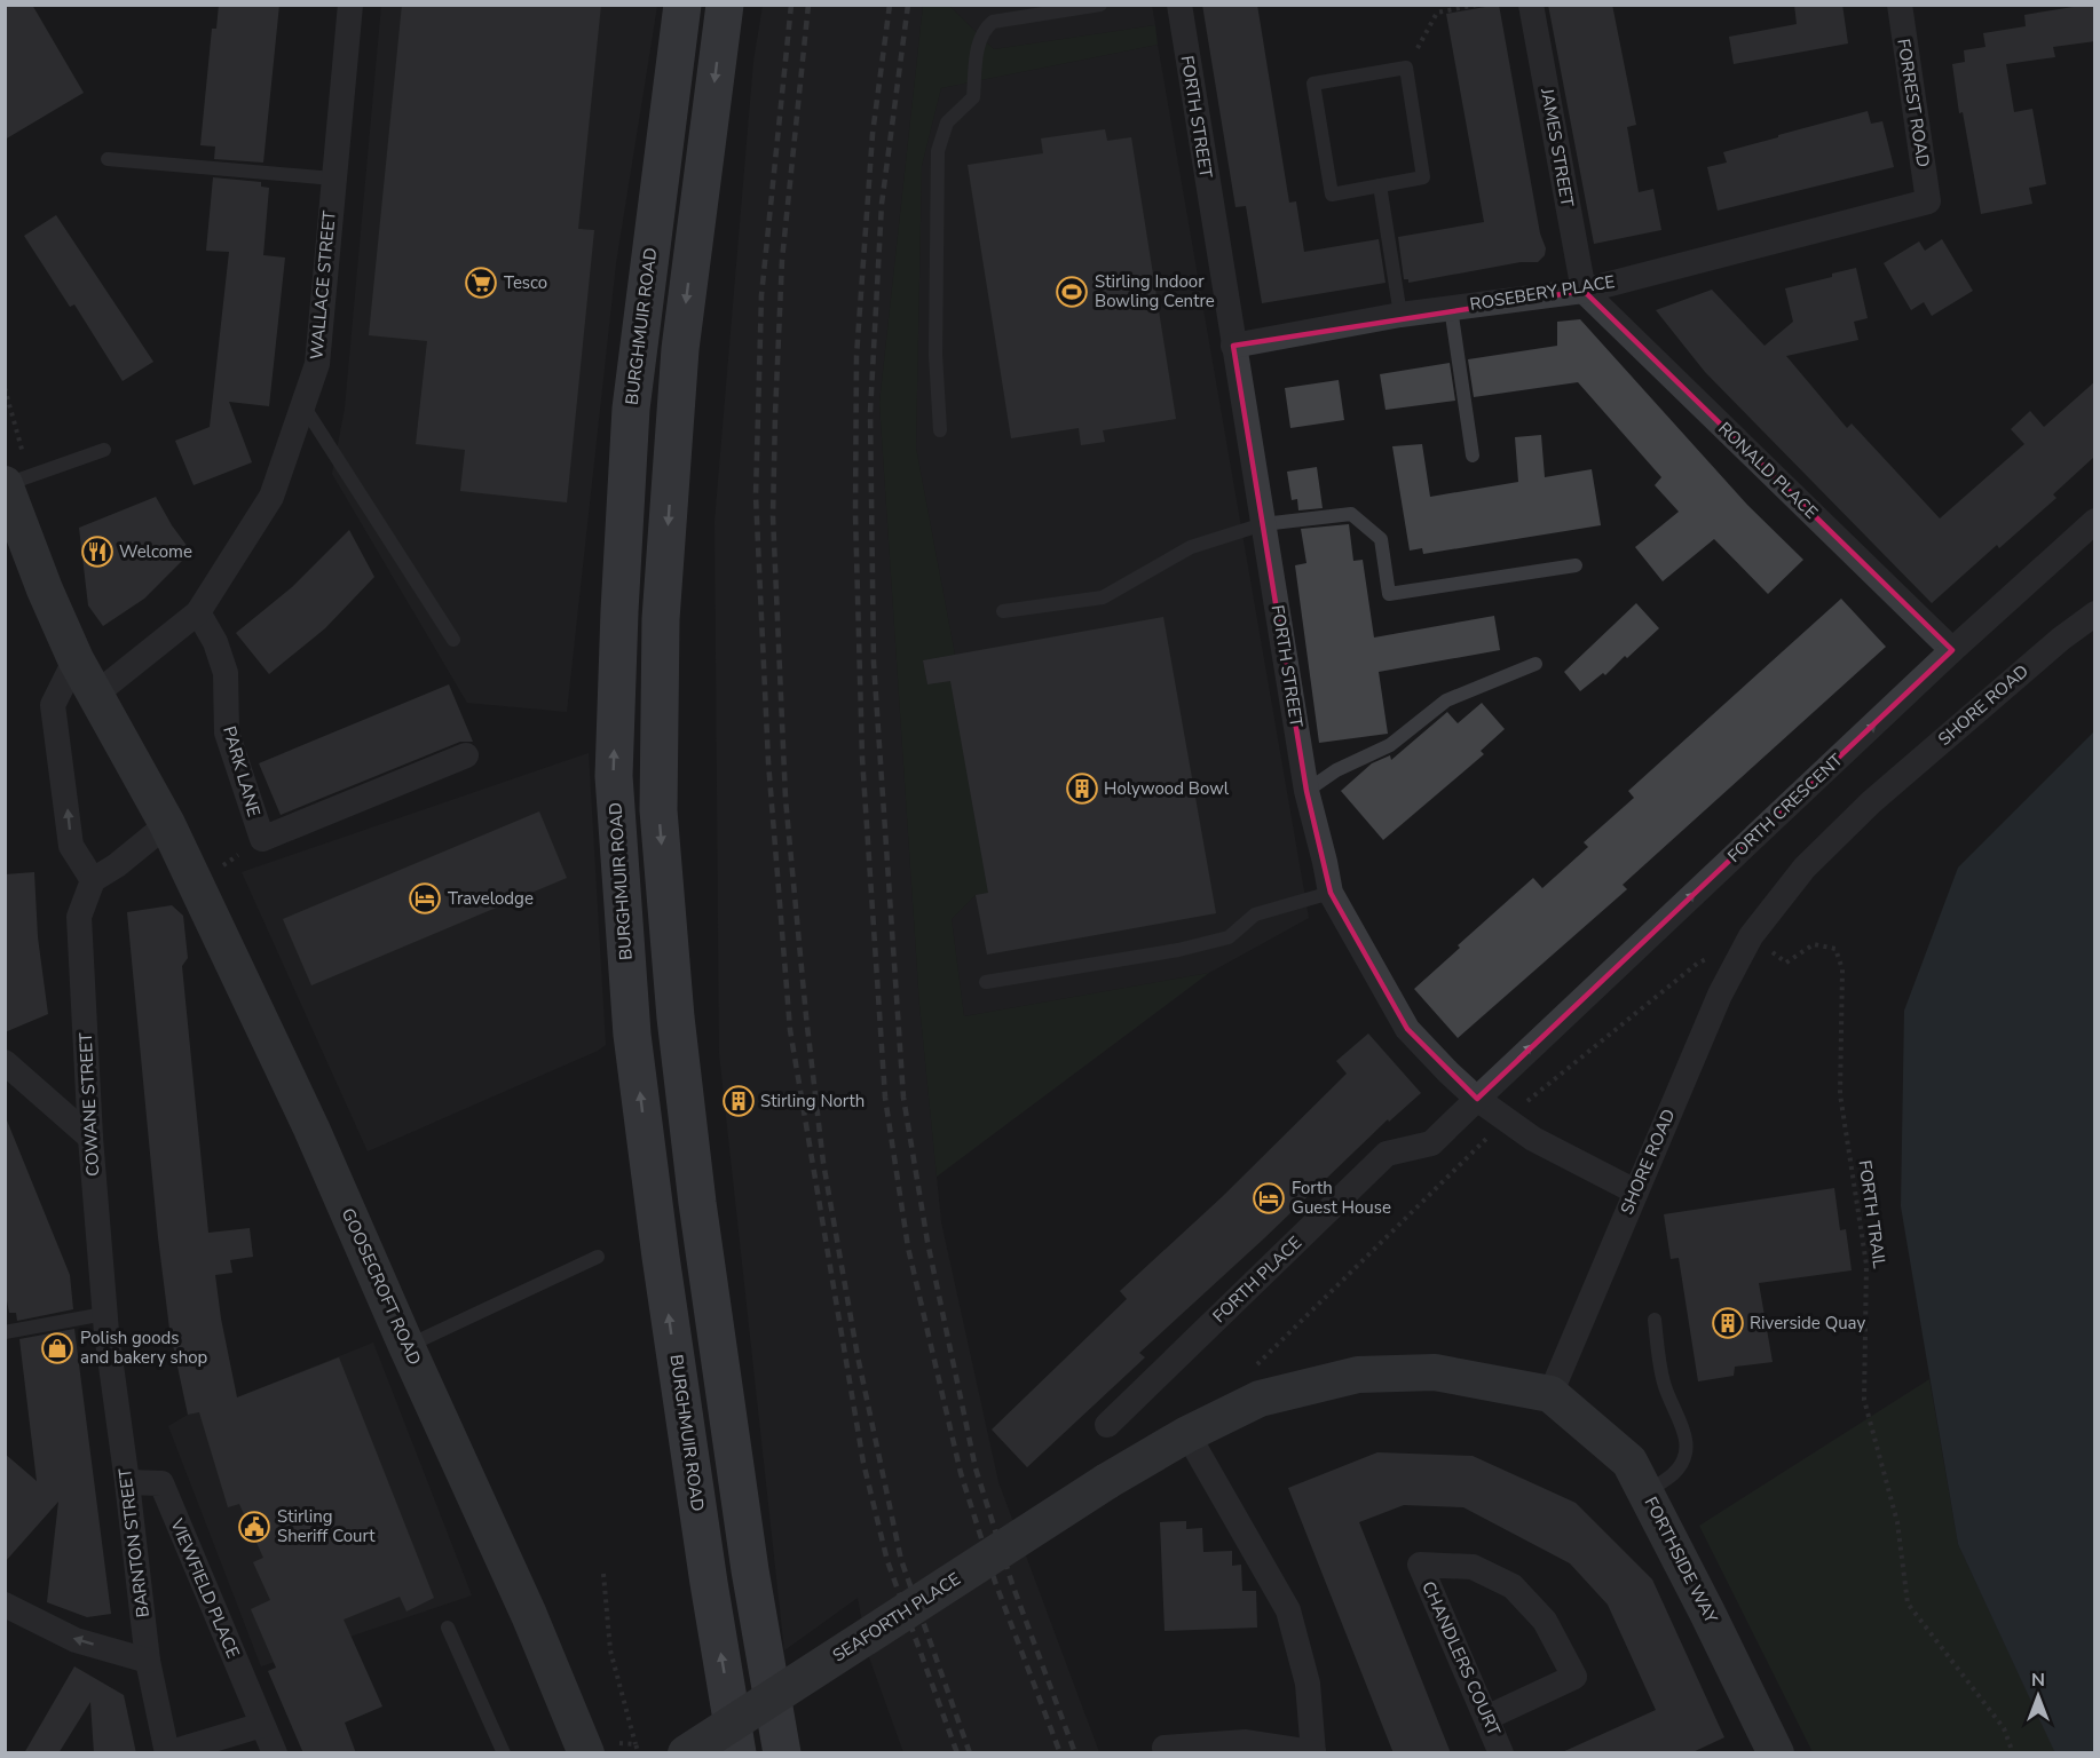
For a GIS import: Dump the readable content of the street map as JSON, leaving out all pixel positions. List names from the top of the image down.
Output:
{
  "streets": {
    "main road": ["BURGHMUIR ROAD"],
    "street": [
      "FORREST ROAD",
      "FORTH STREET",
      "JAMES STREET",
      "WALLACE STREET",
      "ROSEBERY PLACE",
      "RONALD PLACE",
      "SHORE ROAD",
      "PARK LANE",
      "FORTH CRESCENT",
      "COWANE STREET",
      "FORTH PLACE",
      "GOOSECROFT ROAD",
      "BARNTON STREET",
      "FORTHSIDE WAY",
      "VIEWFIELD PLACE",
      "SEAFORTH PLACE",
      "CHANDLERS COURT"
    ],
    "path": ["FORTH TRAIL"]
  },
  "crossings": [
    ["FORREST ROAD", "ROSEBERY PLACE"],
    ["FORTH STREET", "ROSEBERY PLACE"],
    ["FORTH STREET", "SHORE ROAD"],
    ["FORTH STREET", "FORTH CRESCENT"],
    ["FORTH STREET", "FORTH PLACE"],
    ["JAMES STREET", "ROSEBERY PLACE"],
    ["JAMES STREET", "RONALD PLACE"],
    ["WALLACE STREET", "PARK LANE"],
    ["ROSEBERY PLACE", "RONALD PLACE"],
    ["RONALD PLACE", "FORTH CRESCENT"],
    ["SHORE ROAD", "FORTH TRAIL"],
    ["SHORE ROAD", "FORTHSIDE WAY"],
    ["FORTH CRESCENT", "FORTH PLACE"],
    ["COWANE STREET", "BARNTON STREET"],
    ["BARNTON STREET", "VIEWFIELD PLACE"]
  ],
  "one_way": ["FORTH CRESCENT"],
  "places": {
    "supermarket": ["Tesco"],
    "sports": ["Stirling Indoor Bowling Centre"],
    "restaurant": ["Welcome"],
    "building": ["Holywood Bowl", "Stirling North", "Riverside Quay"],
    "hotel": ["Travelodge", "Forth Guest House"],
    "shop": ["Polish goods and bakery shop"],
    "public building": ["Stirling Sheriff Court"]
  },
  "north": "top"
}
